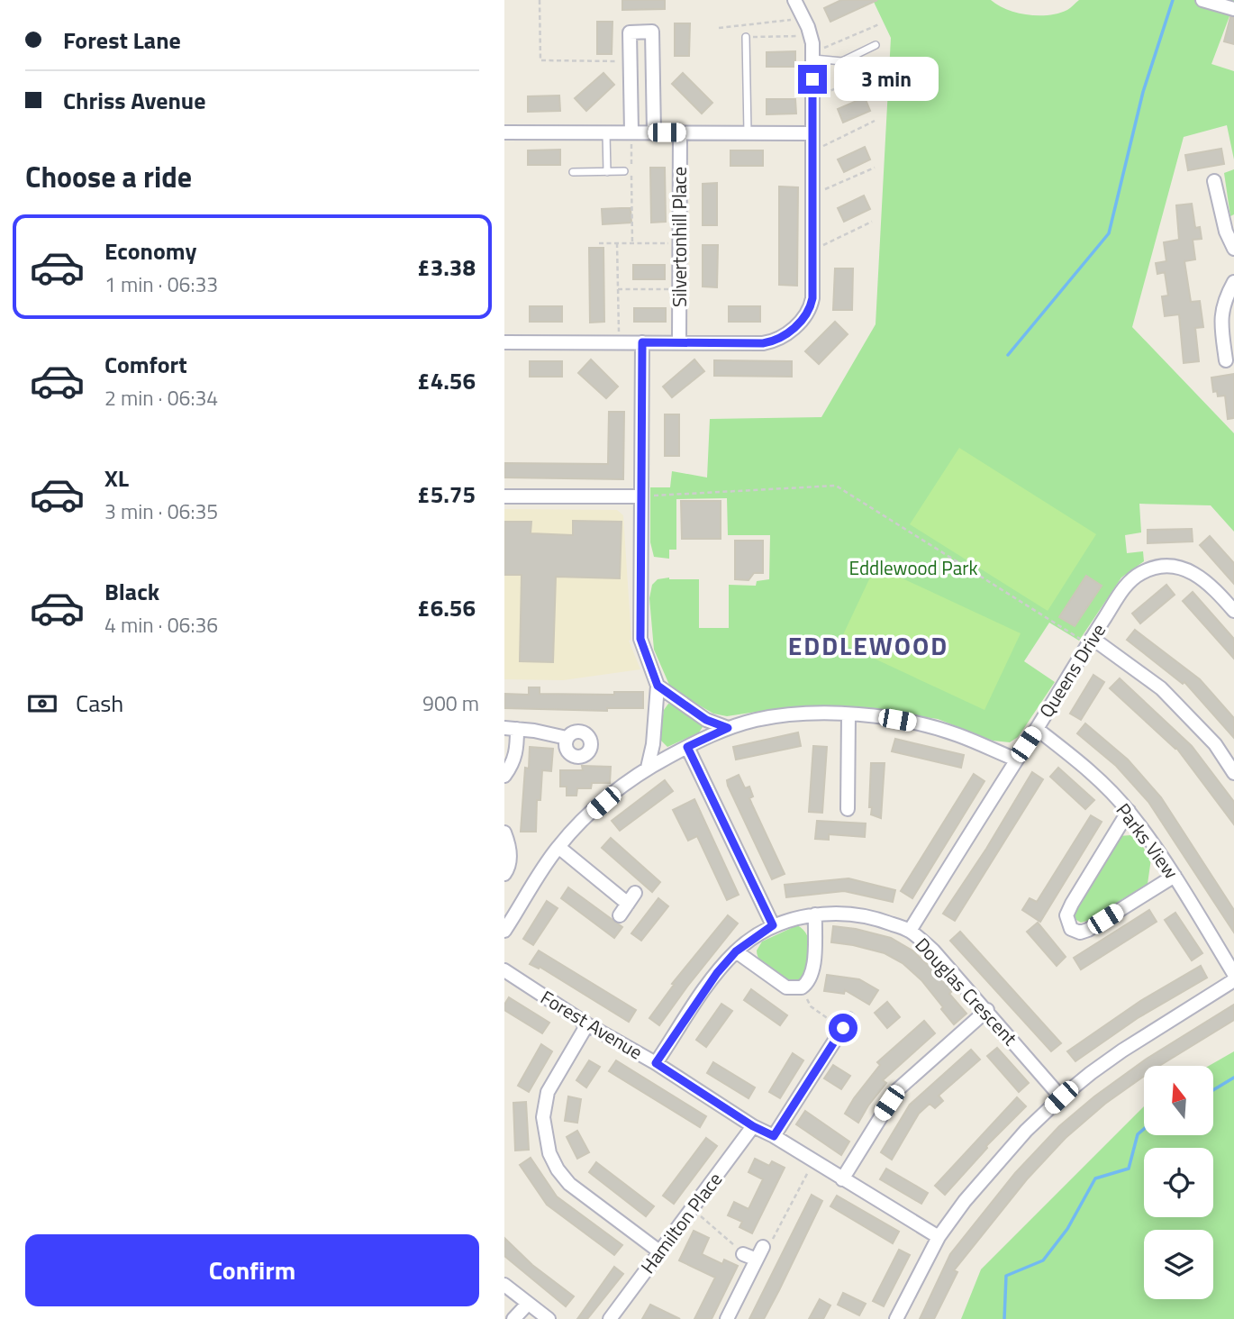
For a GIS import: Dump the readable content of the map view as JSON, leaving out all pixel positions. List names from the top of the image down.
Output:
{
  "streets": {
    "street": [
      "Silvertonhill Place",
      "Queens Drive",
      "Parks View",
      "Douglas Crescent",
      "Forest Avenue",
      "Hamilton Place"
    ]
  },
  "crossings": [
    ["Queens Drive", "Parks View"],
    ["Queens Drive", "Douglas Crescent"],
    ["Douglas Crescent", "Forest Avenue"],
    ["Forest Avenue", "Hamilton Place"]
  ],
  "districts": ["EDDLEWOOD"],
  "parks": ["Eddlewood Park"],
  "north": "top",
  "page": {
    "banner": ["Forest Lane", "Chriss Avenue"],
    "bubble": "3 min",
    "heading": "Choose a ride",
    "list": [
      {
        "name": "Economy",
        "note": "1 min · 06:33",
        "value": "£3.38"
      },
      {
        "name": "Comfort",
        "note": "2 min · 06:34",
        "value": "£4.56"
      },
      {
        "name": "XL",
        "note": "3 min · 06:35",
        "value": "£5.75"
      },
      {
        "name": "Black",
        "note": "4 min · 06:36",
        "value": "£6.56"
      }
    ],
    "pay": ["Cash", "900 m"],
    "buttons": "Confirm"
  }
}
